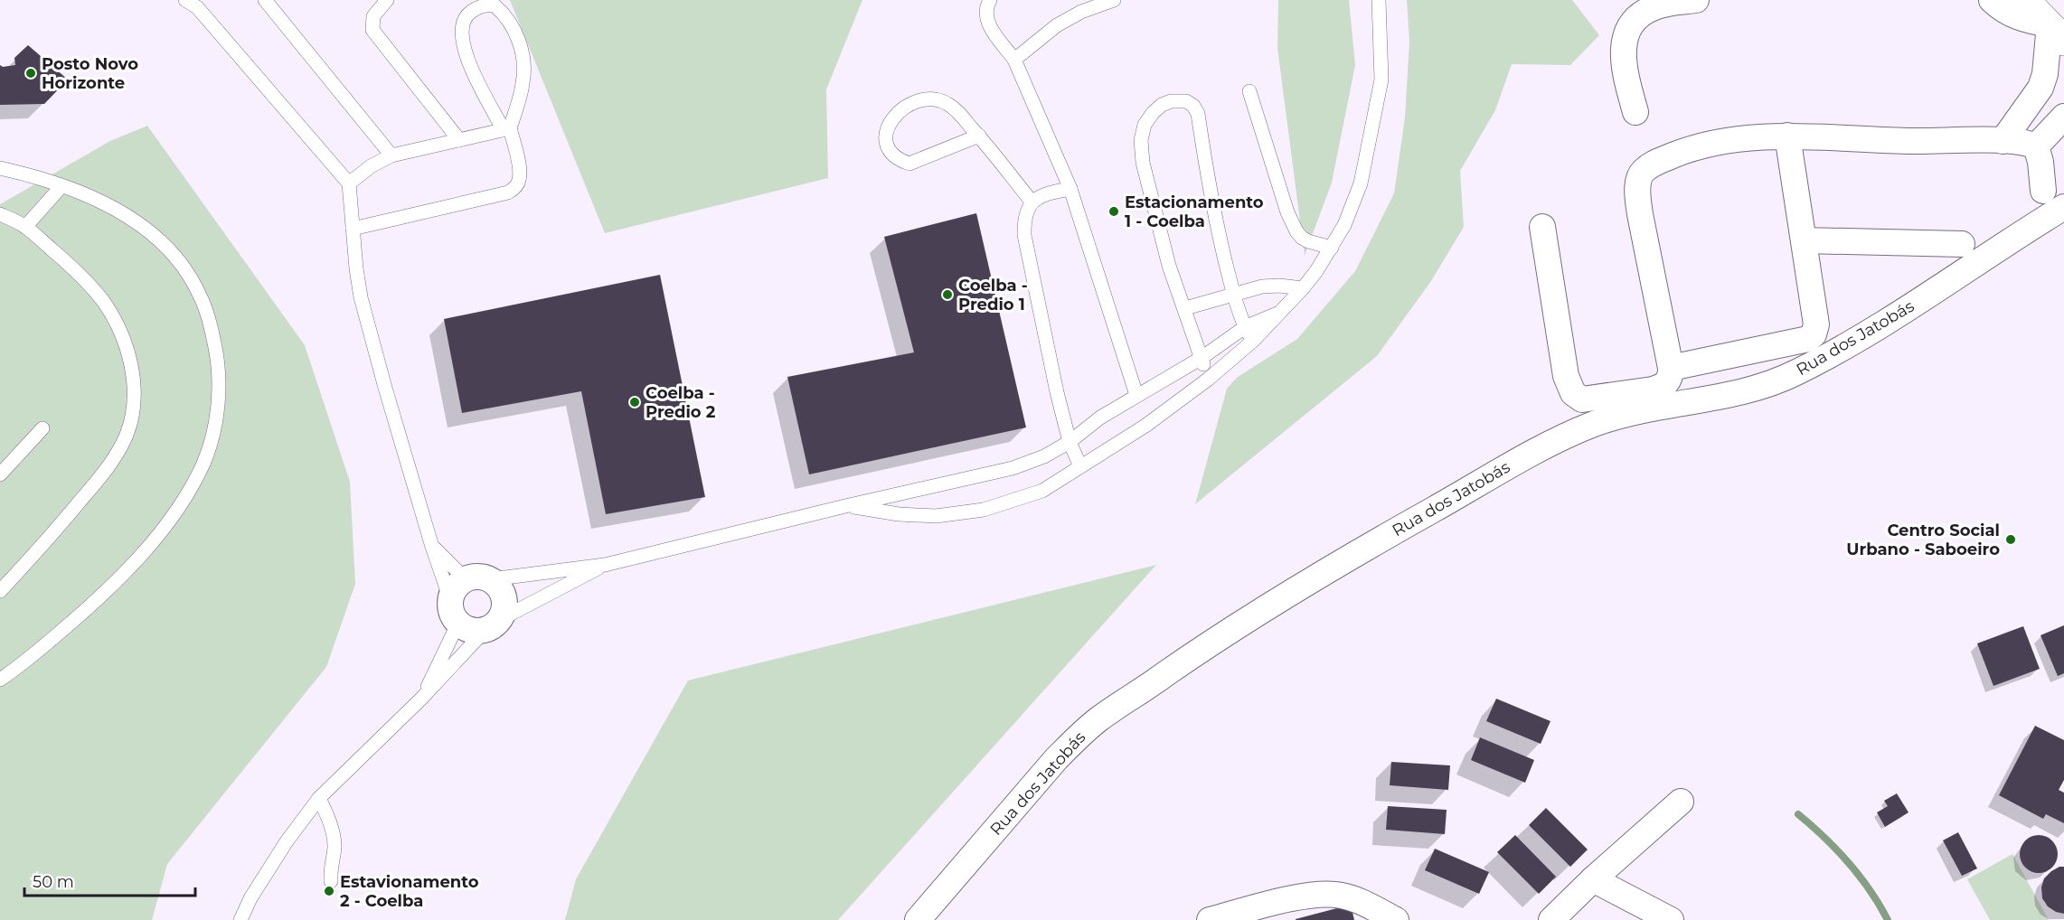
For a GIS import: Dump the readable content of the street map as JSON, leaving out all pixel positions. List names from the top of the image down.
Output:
{
  "streets": {
    "street": ["Rua dos Jatobás"]
  },
  "places": [
    "Posto Novo Horizonte",
    "Estacionamento 1 - Coelba",
    "Coelba - Predio 1",
    "Coelba - Predio 2",
    "Centro Social Urbano - Saboeiro",
    "Estavionamento 2 - Coelba"
  ],
  "scale_bar": "50 m"
}
